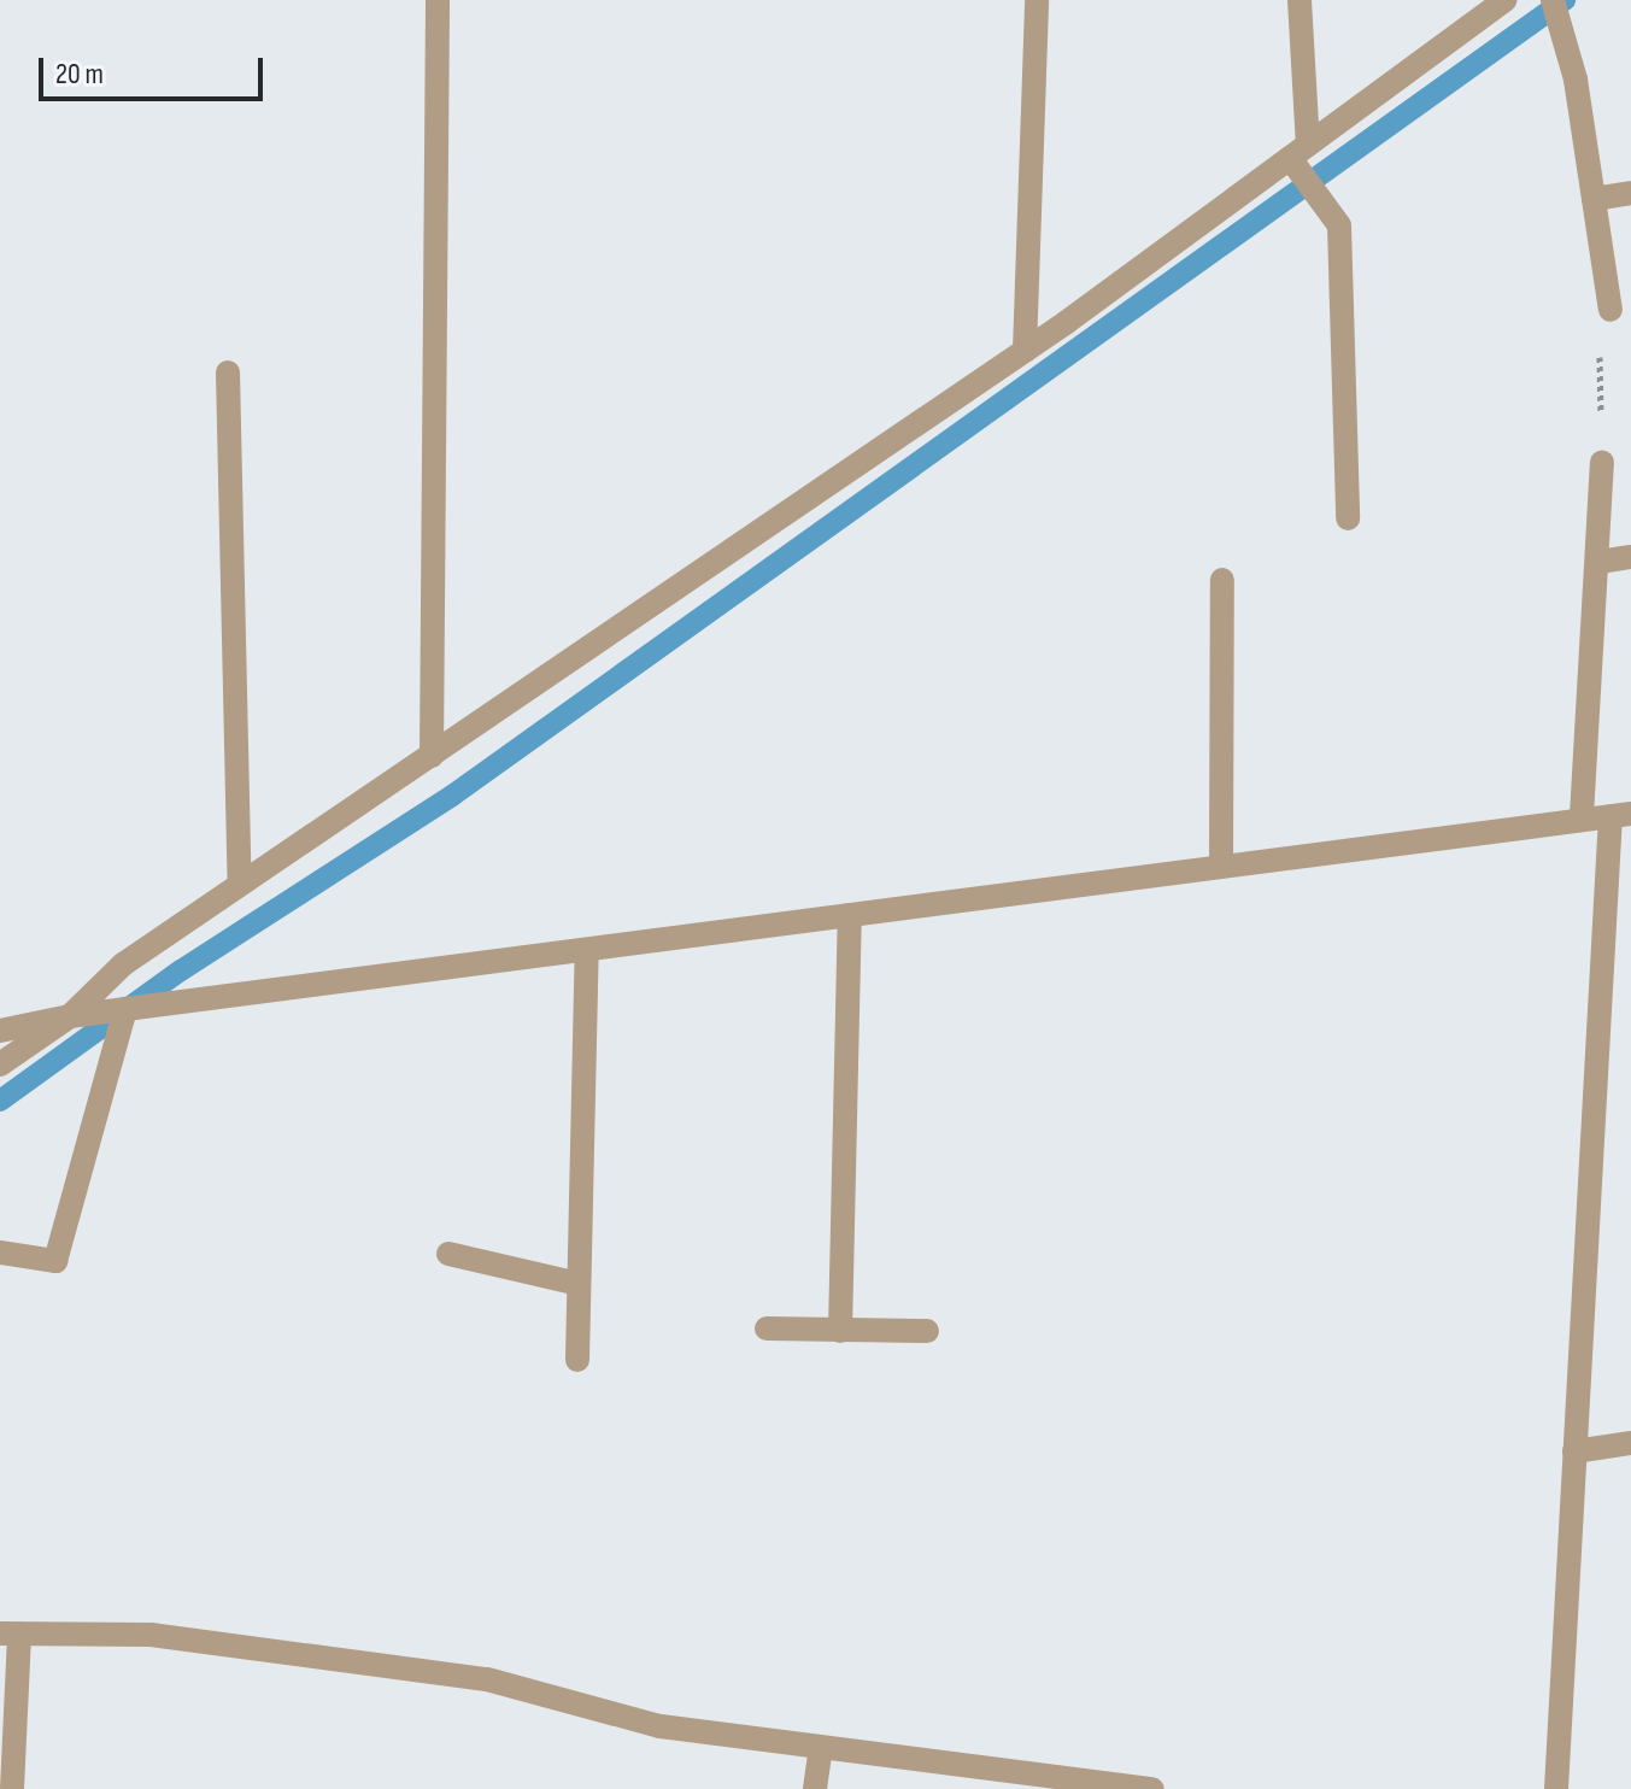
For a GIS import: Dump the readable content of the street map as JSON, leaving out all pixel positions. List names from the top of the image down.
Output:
{
  "scale_bar": "20 m"
}
